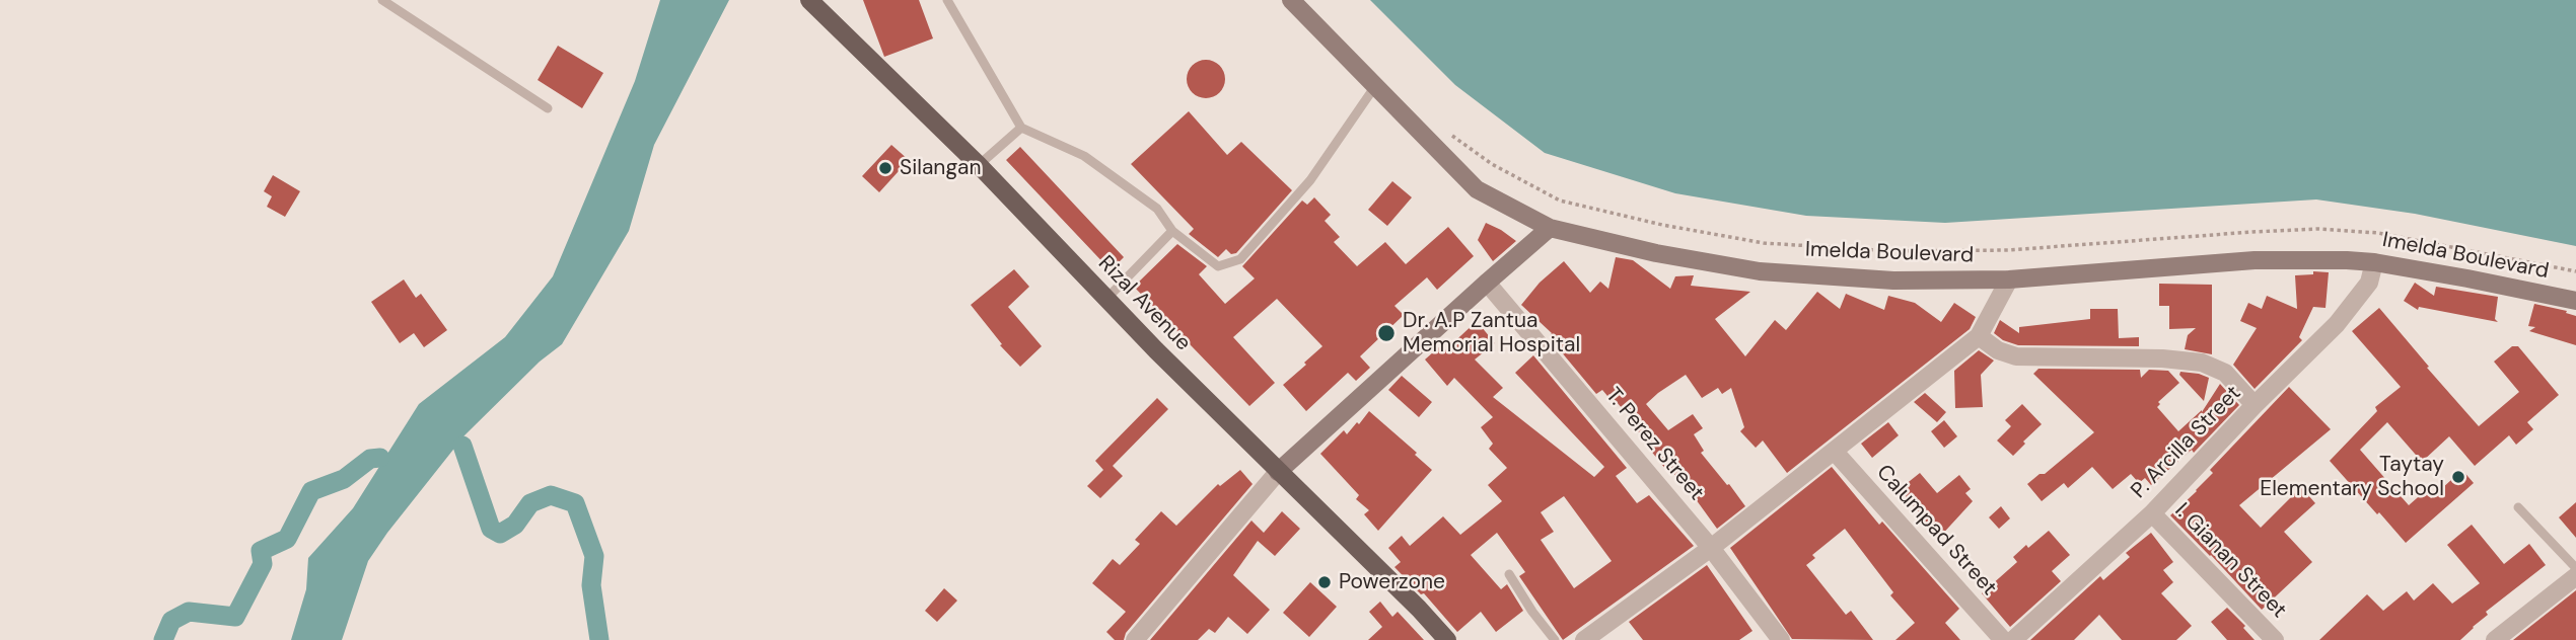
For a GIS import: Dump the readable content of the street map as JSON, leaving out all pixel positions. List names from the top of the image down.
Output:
{
  "streets": {
    "main road": ["Imelda Boulevard", "Rizal Avenue"],
    "street": [
      "P. Arcilla Street",
      "T. Perez Street",
      "Calumpad Street",
      "I. Gianan Street"
    ]
  },
  "crossings": [
    ["Imelda Boulevard", "P. Arcilla Street"],
    ["P. Arcilla Street", "I. Gianan Street"]
  ],
  "places": [
    "Silangan",
    "Dr. A.P Zantua Memorial Hospital",
    "Taytay Elementary School",
    "Powerzone"
  ]
}
